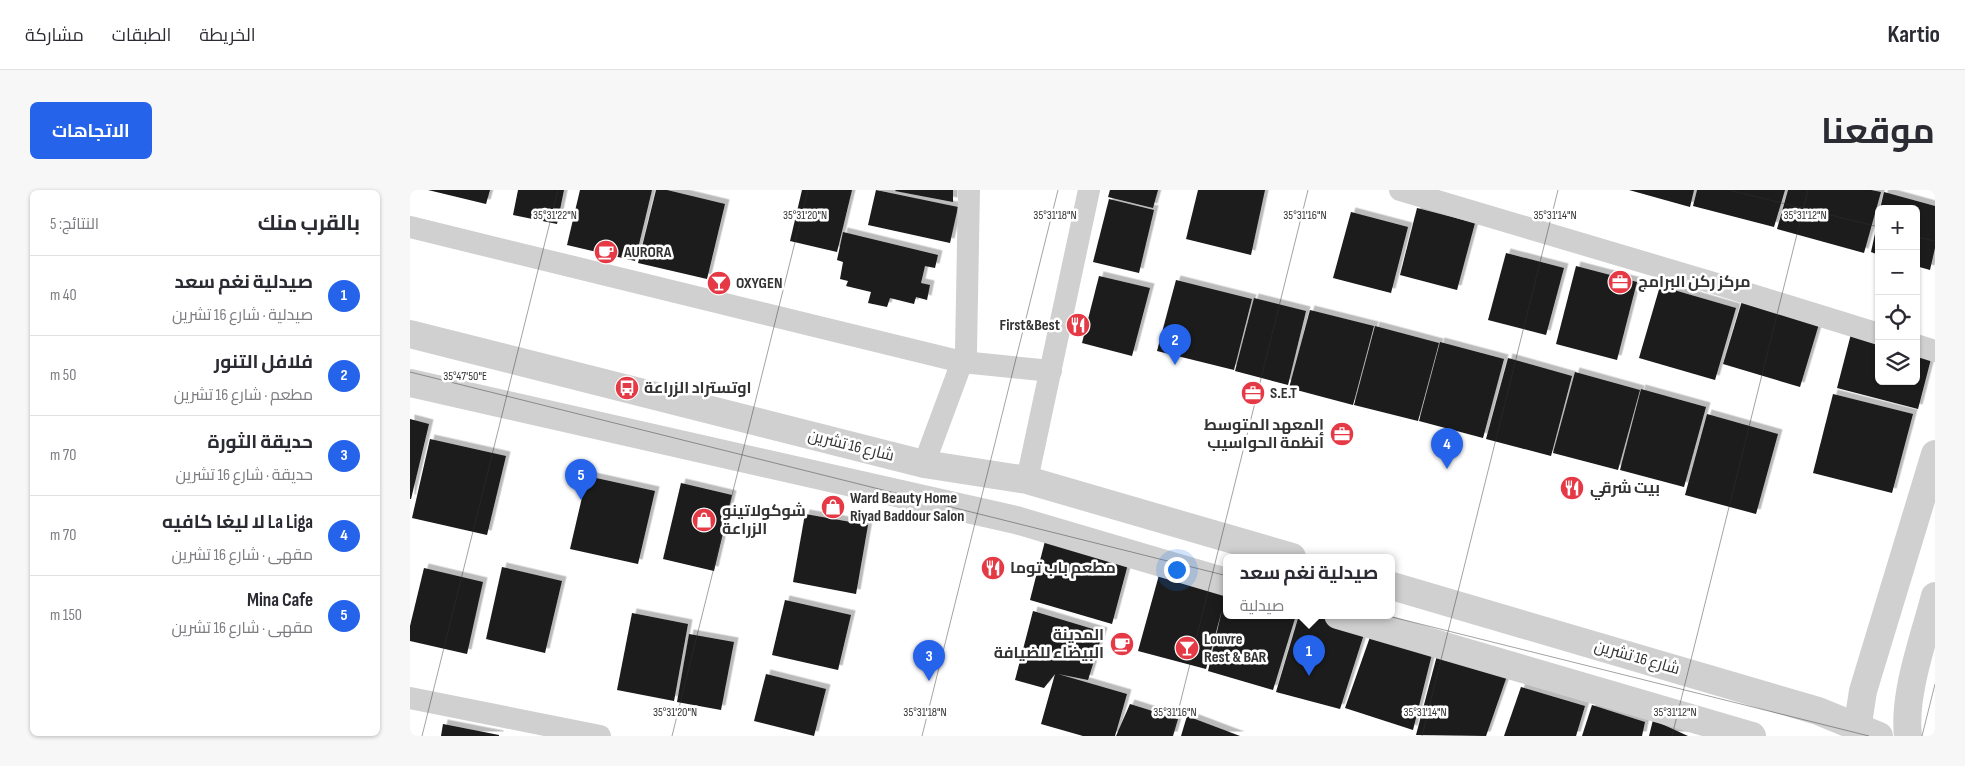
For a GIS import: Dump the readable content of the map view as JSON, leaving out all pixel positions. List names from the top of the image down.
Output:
{
  "streets": {
    "street": ["شارع 16 تشرين"]
  },
  "places": {
    "cafe": ["AURORA", "المدينة البيضاء للضيافة"],
    "office": ["مركز ركن البرامج", "S.E.T", "المعهد المتوسط أنظمة الحواسيب"],
    "bar": ["OXYGEN", "Louvre Rest & BAR"],
    "restaurant": ["First&Best", "بيت شرقي", "مطعم باب توما"],
    "bus stop": ["اوتستراد الزراعة"],
    "shop": ["Ward Beauty Home Riyad Baddour Salon", "شوكولاتينو الزراعة"]
  },
  "page": {
    "header": "Kartio",
    "nav": ["الخريطة", "الطبقات", "مشاركة"],
    "title": "موقعنا",
    "buttons": "الاتجاهات",
    "heading": ["بالقرب منك", "النتائج: 5"],
    "map_buttons": ["+", "−"],
    "list": [
      {
        "mark": "1",
        "name": "صيدلية نغم سعد",
        "note": "صيدلية · شارع 16 تشرين",
        "value": "40 m"
      },
      {
        "mark": "2",
        "name": "فلافل التنور",
        "note": "مطعم · شارع 16 تشرين",
        "value": "50 m"
      },
      {
        "mark": "3",
        "name": "حديقة الثورة",
        "note": "حديقة · شارع 16 تشرين",
        "value": "70 m"
      },
      {
        "mark": "4",
        "name": "La Liga لا ليغا كافيه",
        "note": "مقهى · شارع 16 تشرين",
        "value": "70 m"
      },
      {
        "mark": "5",
        "name": "Mina Cafe",
        "note": "مقهى · شارع 16 تشرين",
        "value": "150 m"
      }
    ],
    "pins": [
      "2",
      "4",
      "5",
      "1",
      "3"
    ],
    "popup": ["صيدلية نغم سعد", "صيدلية"]
  },
  "coordinates": [
    "35°31'22\"N",
    "35°31'20\"N",
    "35°31'18\"N",
    "35°31'16\"N",
    "35°31'14\"N",
    "35°31'12\"N",
    "35°47'50\"E"
  ]
}
